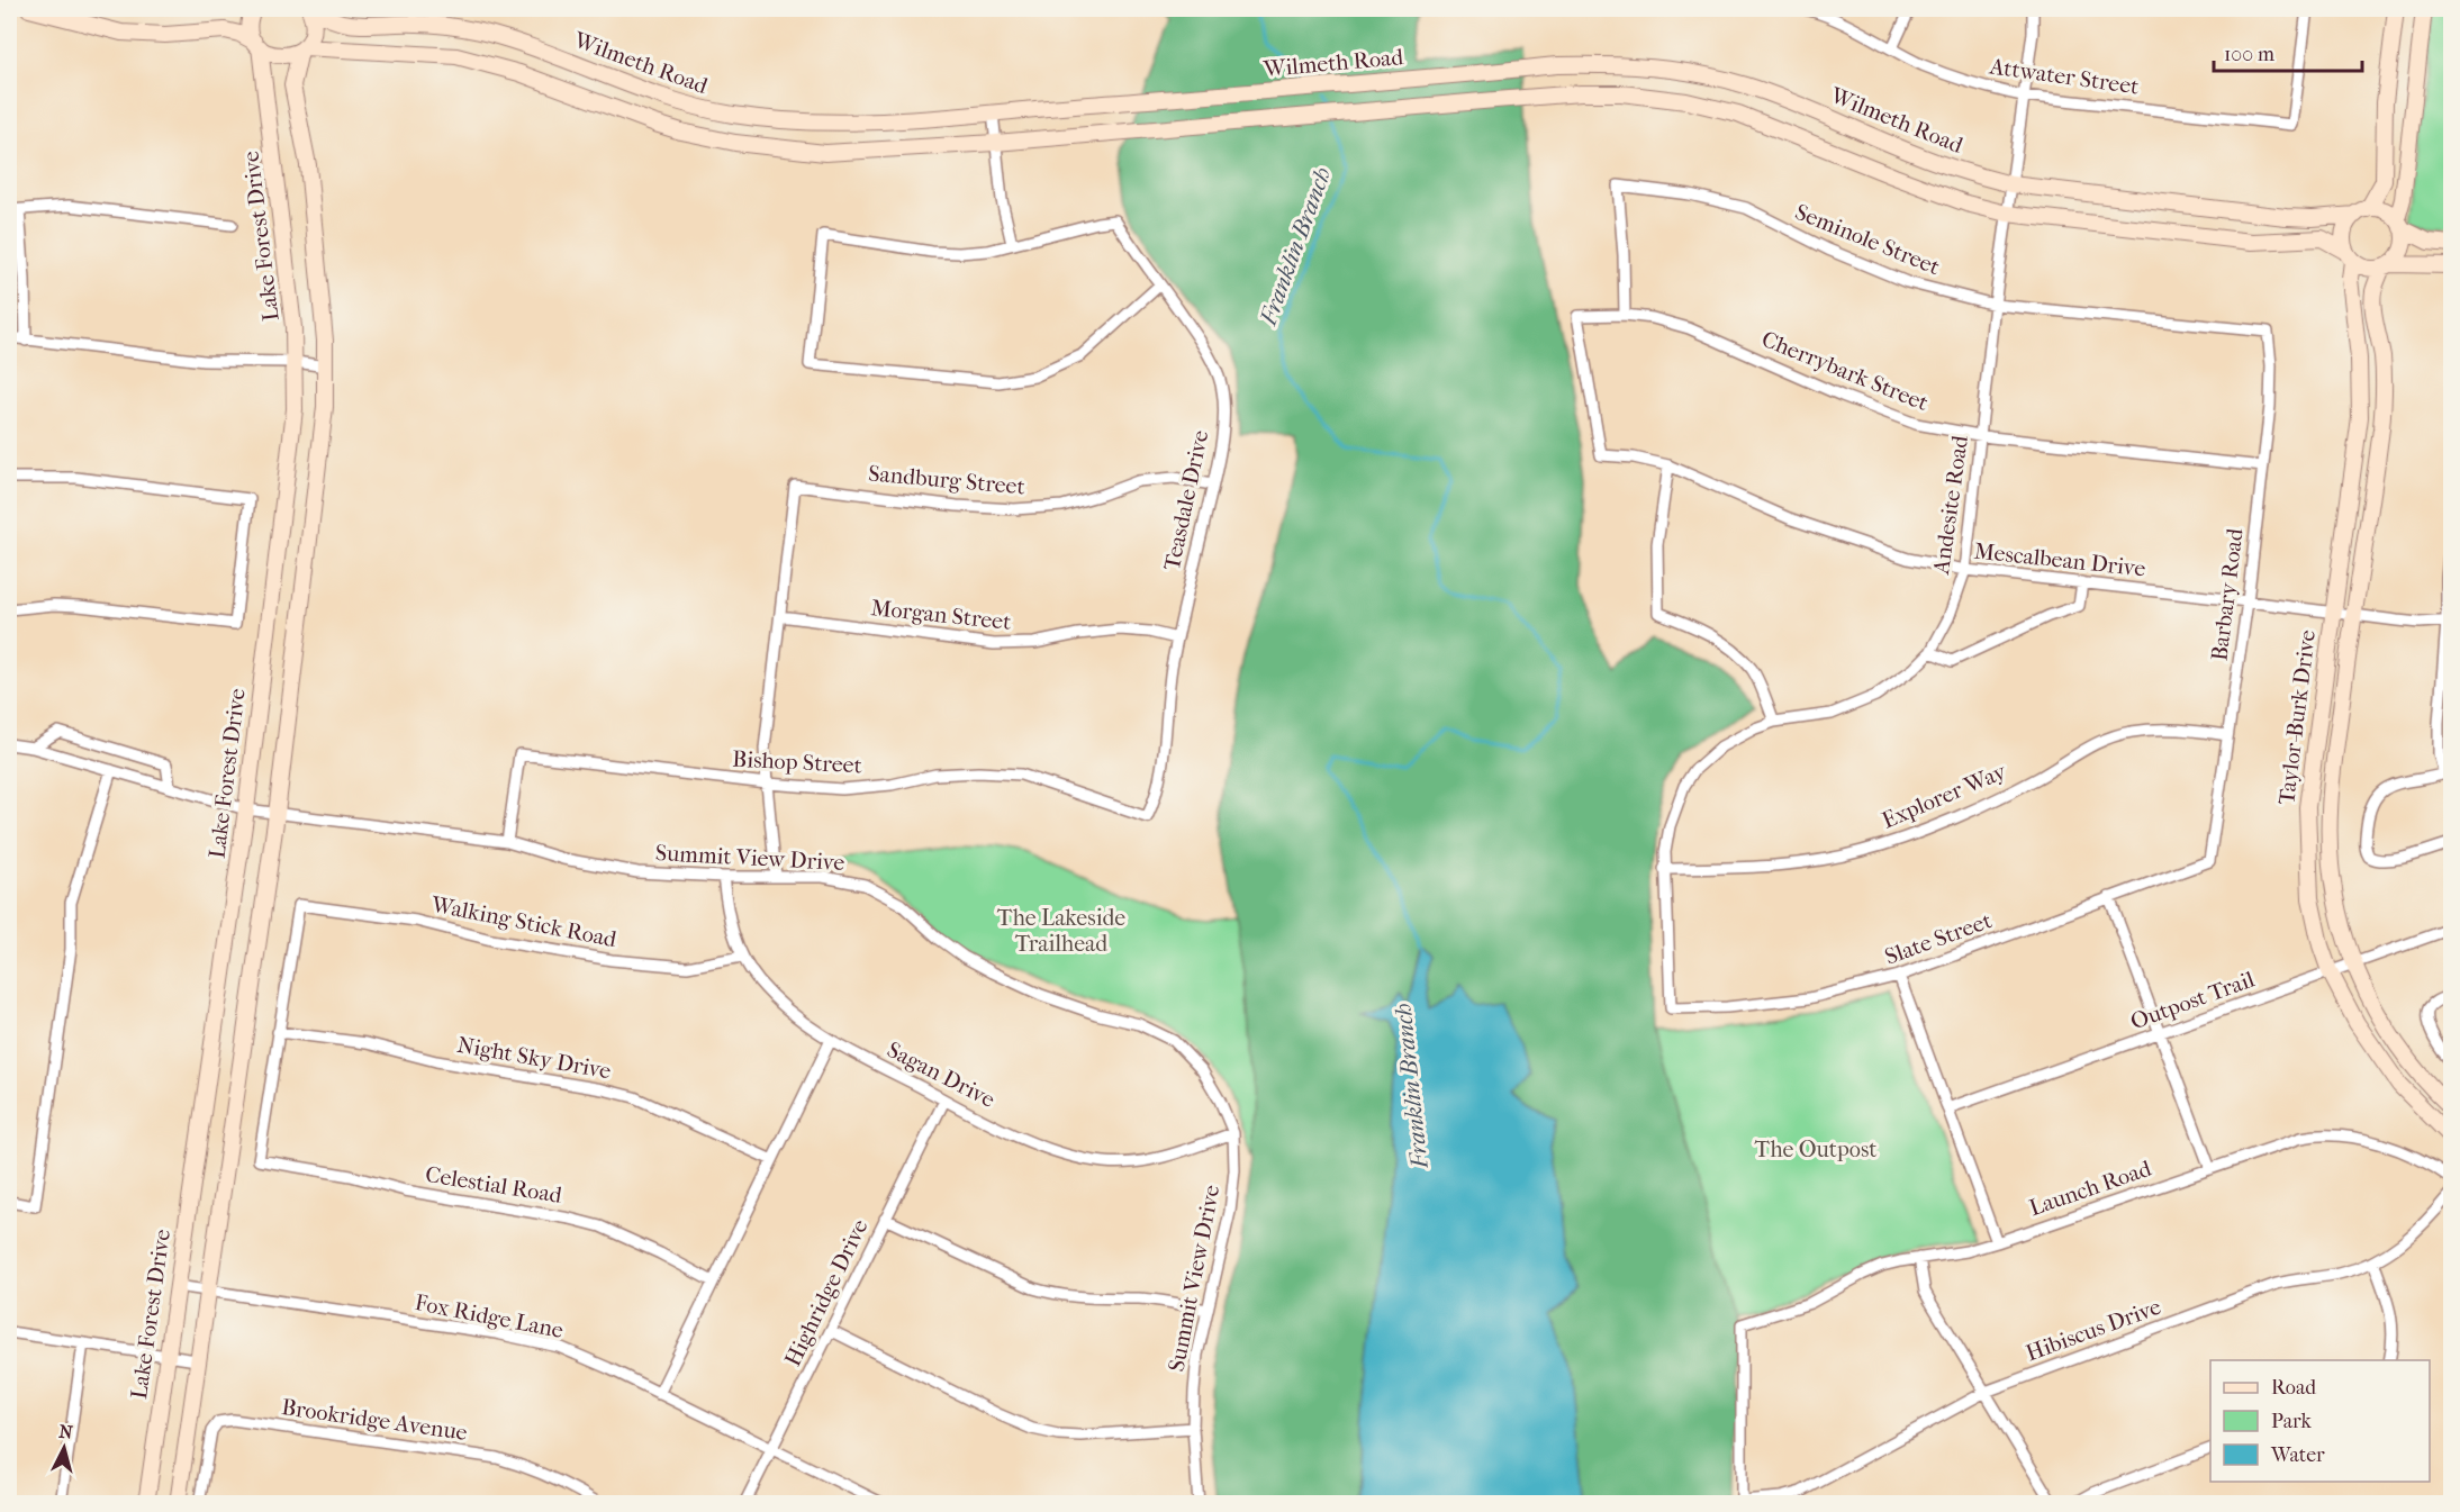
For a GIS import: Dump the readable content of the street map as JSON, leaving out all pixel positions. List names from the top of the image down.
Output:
{
  "streets": {
    "street": [
      "Wilmeth Road",
      "Attwater Street",
      "Lake Forest Drive",
      "Seminole Street",
      "Cherrybark Street",
      "Sandburg Street",
      "Teasdale Drive",
      "Andesite Road",
      "Mescalbean Drive",
      "Barbary Road",
      "Morgan Street",
      "Taylor-Burk Drive",
      "Bishop Street",
      "Explorer Way",
      "Summit View Drive",
      "Walking Stick Road",
      "Slate Street",
      "Outpost Trail",
      "Night Sky Drive",
      "Sagan Drive",
      "Celestial Road",
      "Launch Road",
      "Highridge Drive",
      "Fox Ridge Lane",
      "Hibiscus Drive",
      "Brookridge Avenue"
    ]
  },
  "crossings": [
    ["Wilmeth Road", "Andesite Road"],
    ["Wilmeth Road", "Taylor-Burk Drive"],
    ["Attwater Street", "Andesite Road"],
    ["Lake Forest Drive", "Summit View Drive"],
    ["Lake Forest Drive", "Fox Ridge Lane"],
    ["Seminole Street", "Cherrybark Street"],
    ["Seminole Street", "Andesite Road"],
    ["Seminole Street", "Barbary Road"],
    ["Cherrybark Street", "Andesite Road"],
    ["Cherrybark Street", "Mescalbean Drive"],
    ["Cherrybark Street", "Barbary Road"],
    ["Sandburg Street", "Teasdale Drive"],
    ["Sandburg Street", "Morgan Street"],
    ["Teasdale Drive", "Morgan Street"],
    ["Teasdale Drive", "Bishop Street"],
    ["Andesite Road", "Mescalbean Drive"],
    ["Andesite Road", "Explorer Way"],
    ["Andesite Road", "Slate Street"],
    ["Mescalbean Drive", "Barbary Road"],
    ["Mescalbean Drive", "Taylor-Burk Drive"],
    ["Barbary Road", "Explorer Way"],
    ["Barbary Road", "Slate Street"],
    ["Taylor-Burk Drive", "Outpost Trail"],
    ["Bishop Street", "Summit View Drive"],
    ["Summit View Drive", "Sagan Drive"],
    ["Walking Stick Road", "Night Sky Drive"],
    ["Walking Stick Road", "Sagan Drive"],
    ["Walking Stick Road", "Celestial Road"],
    ["Night Sky Drive", "Celestial Road"],
    ["Sagan Drive", "Highridge Drive"],
    ["Launch Road", "Hibiscus Drive"],
    ["Highridge Drive", "Fox Ridge Lane"]
  ],
  "water": ["Franklin Branch"],
  "parks": ["The Lakeside Trailhead", "The Outpost"],
  "legend": ["Road", "Park", "Water"],
  "scale_bar": "100 m",
  "north": "top"
}
